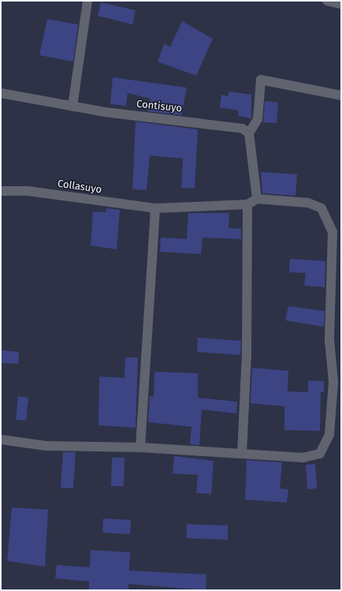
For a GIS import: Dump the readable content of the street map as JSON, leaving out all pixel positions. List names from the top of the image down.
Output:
{
  "streets": {
    "street": ["Contisuyo", "Collasuyo"]
  }
}
